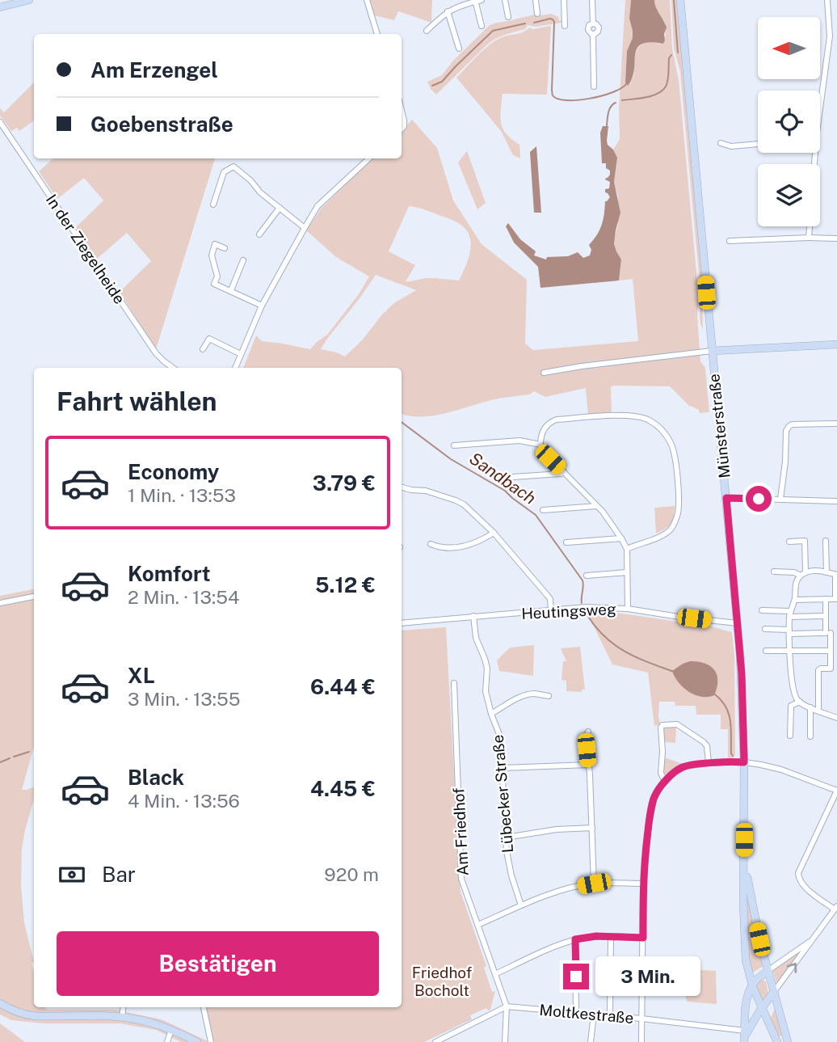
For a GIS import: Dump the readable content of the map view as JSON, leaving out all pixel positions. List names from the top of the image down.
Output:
{
  "streets": {
    "main road": ["Münsterstraße"],
    "street": [
      "In der Ziegelheide",
      "Heutingsweg",
      "Lübecker Straße",
      "Am Friedhof",
      "Moltkestraße"
    ]
  },
  "crossings": [
    ["Münsterstraße", "Heutingsweg"],
    ["Münsterstraße", "Moltkestraße"],
    ["Heutingsweg", "Lübecker Straße"],
    ["Am Friedhof", "Moltkestraße"]
  ],
  "water": ["Sandbach"],
  "parks": ["Friedhof Bocholt"],
  "north": "left",
  "page": {
    "banner": ["Am Erzengel", "Goebenstraße"],
    "heading": "Fahrt wählen",
    "list": [
      {
        "name": "Economy",
        "note": "1 Min. · 13:53",
        "value": "3.79 €"
      },
      {
        "name": "Komfort",
        "note": "2 Min. · 13:54",
        "value": "5.12 €"
      },
      {
        "name": "XL",
        "note": "3 Min. · 13:55",
        "value": "6.44 €"
      },
      {
        "name": "Black",
        "note": "4 Min. · 13:56",
        "value": "4.45 €"
      }
    ],
    "pay": ["Bar", "920 m"],
    "buttons": "Bestätigen",
    "bubble": "3 Min."
  }
}
